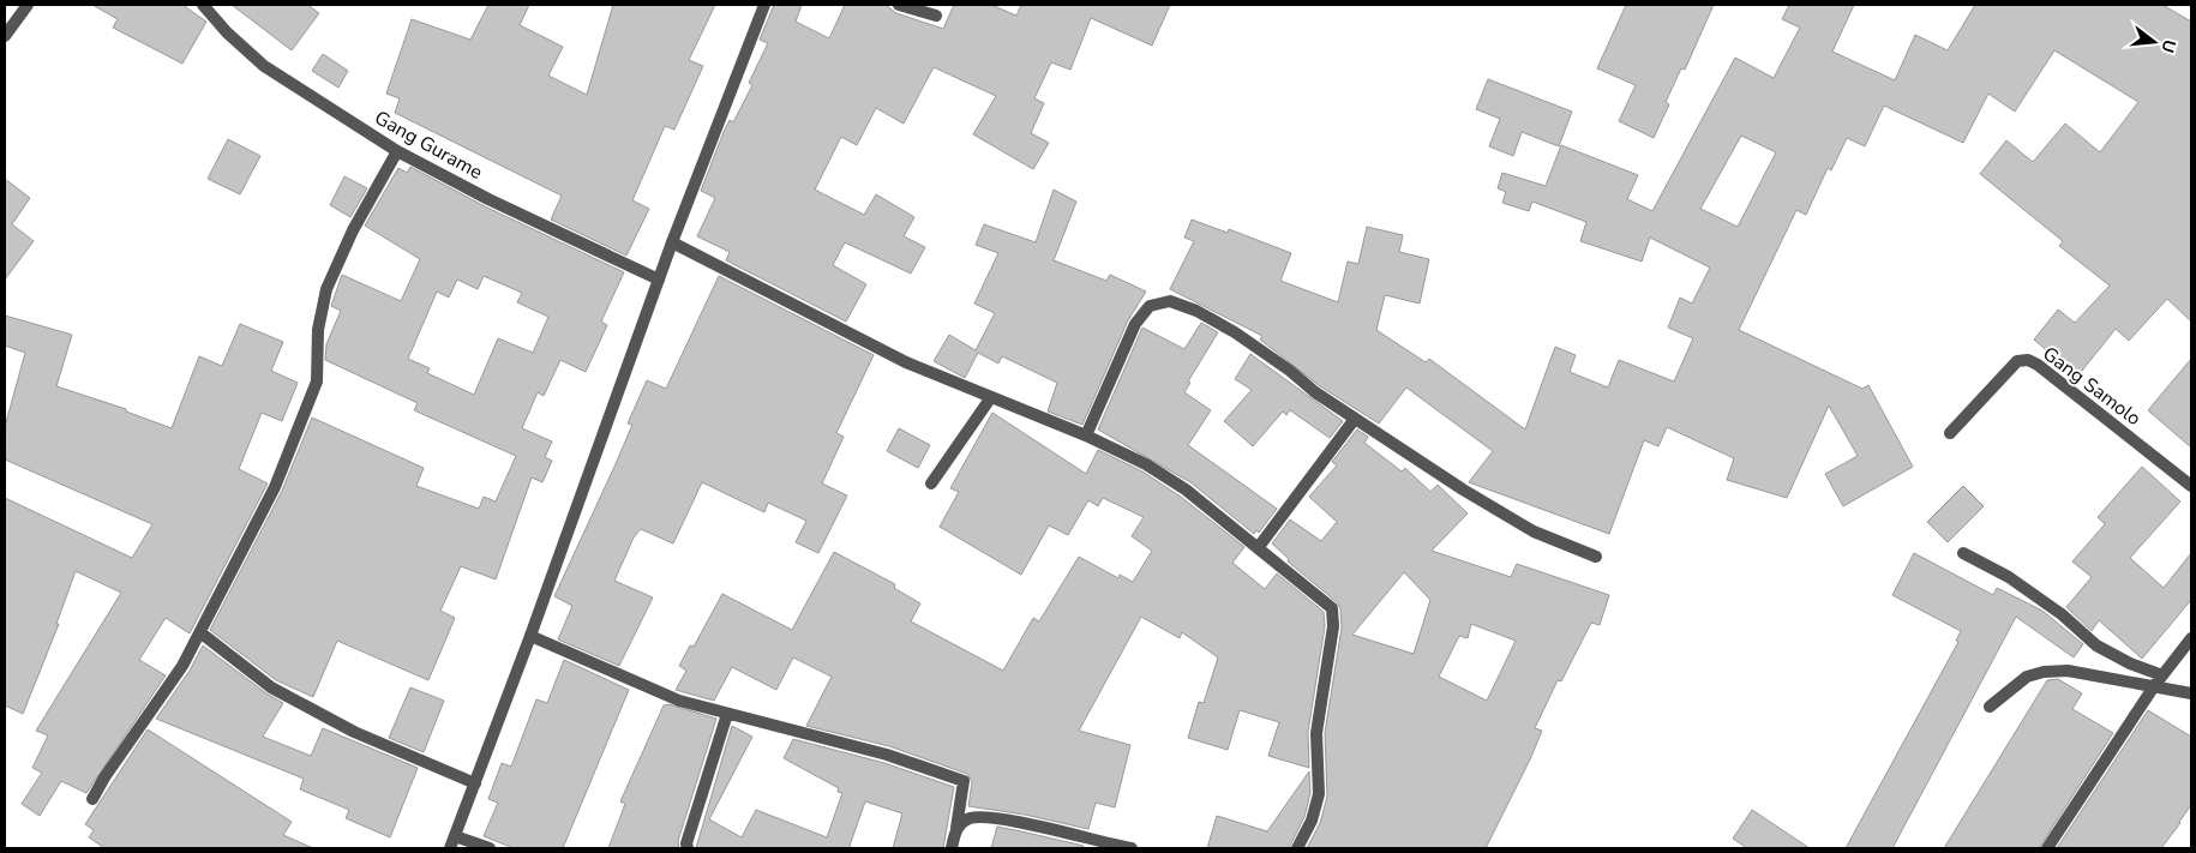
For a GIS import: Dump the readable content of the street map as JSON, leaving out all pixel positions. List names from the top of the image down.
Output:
{
  "streets": {
    "street": ["Gang Gurame", "Gang Samolo"]
  },
  "north": "right"
}
